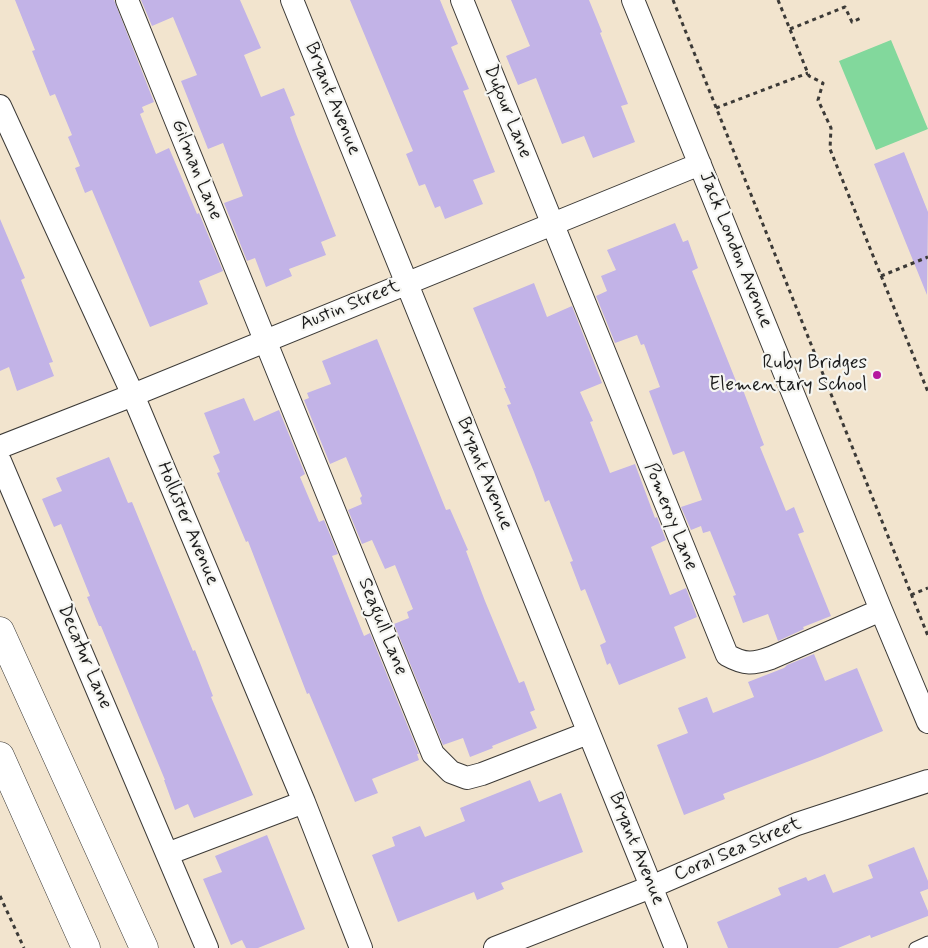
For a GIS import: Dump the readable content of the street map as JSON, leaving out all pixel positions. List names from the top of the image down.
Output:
{
  "streets": {
    "street": [
      "Bryant Avenue",
      "Dufour Lane",
      "Gilman Lane",
      "Jack London Avenue",
      "Austin Street",
      "Pomeroy Lane",
      "Hollister Avenue",
      "Seagull Lane",
      "Decatur Lane",
      "Coral Sea Street"
    ]
  },
  "crossings": [
    ["Bryant Avenue", "Austin Street"],
    ["Bryant Avenue", "Seagull Lane"],
    ["Bryant Avenue", "Coral Sea Street"],
    ["Dufour Lane", "Austin Street"],
    ["Dufour Lane", "Pomeroy Lane"],
    ["Gilman Lane", "Austin Street"],
    ["Gilman Lane", "Seagull Lane"],
    ["Jack London Avenue", "Austin Street"],
    ["Jack London Avenue", "Pomeroy Lane"],
    ["Austin Street", "Pomeroy Lane"],
    ["Austin Street", "Hollister Avenue"],
    ["Austin Street", "Seagull Lane"]
  ],
  "places": ["Ruby Bridges Elementary School"]
}
